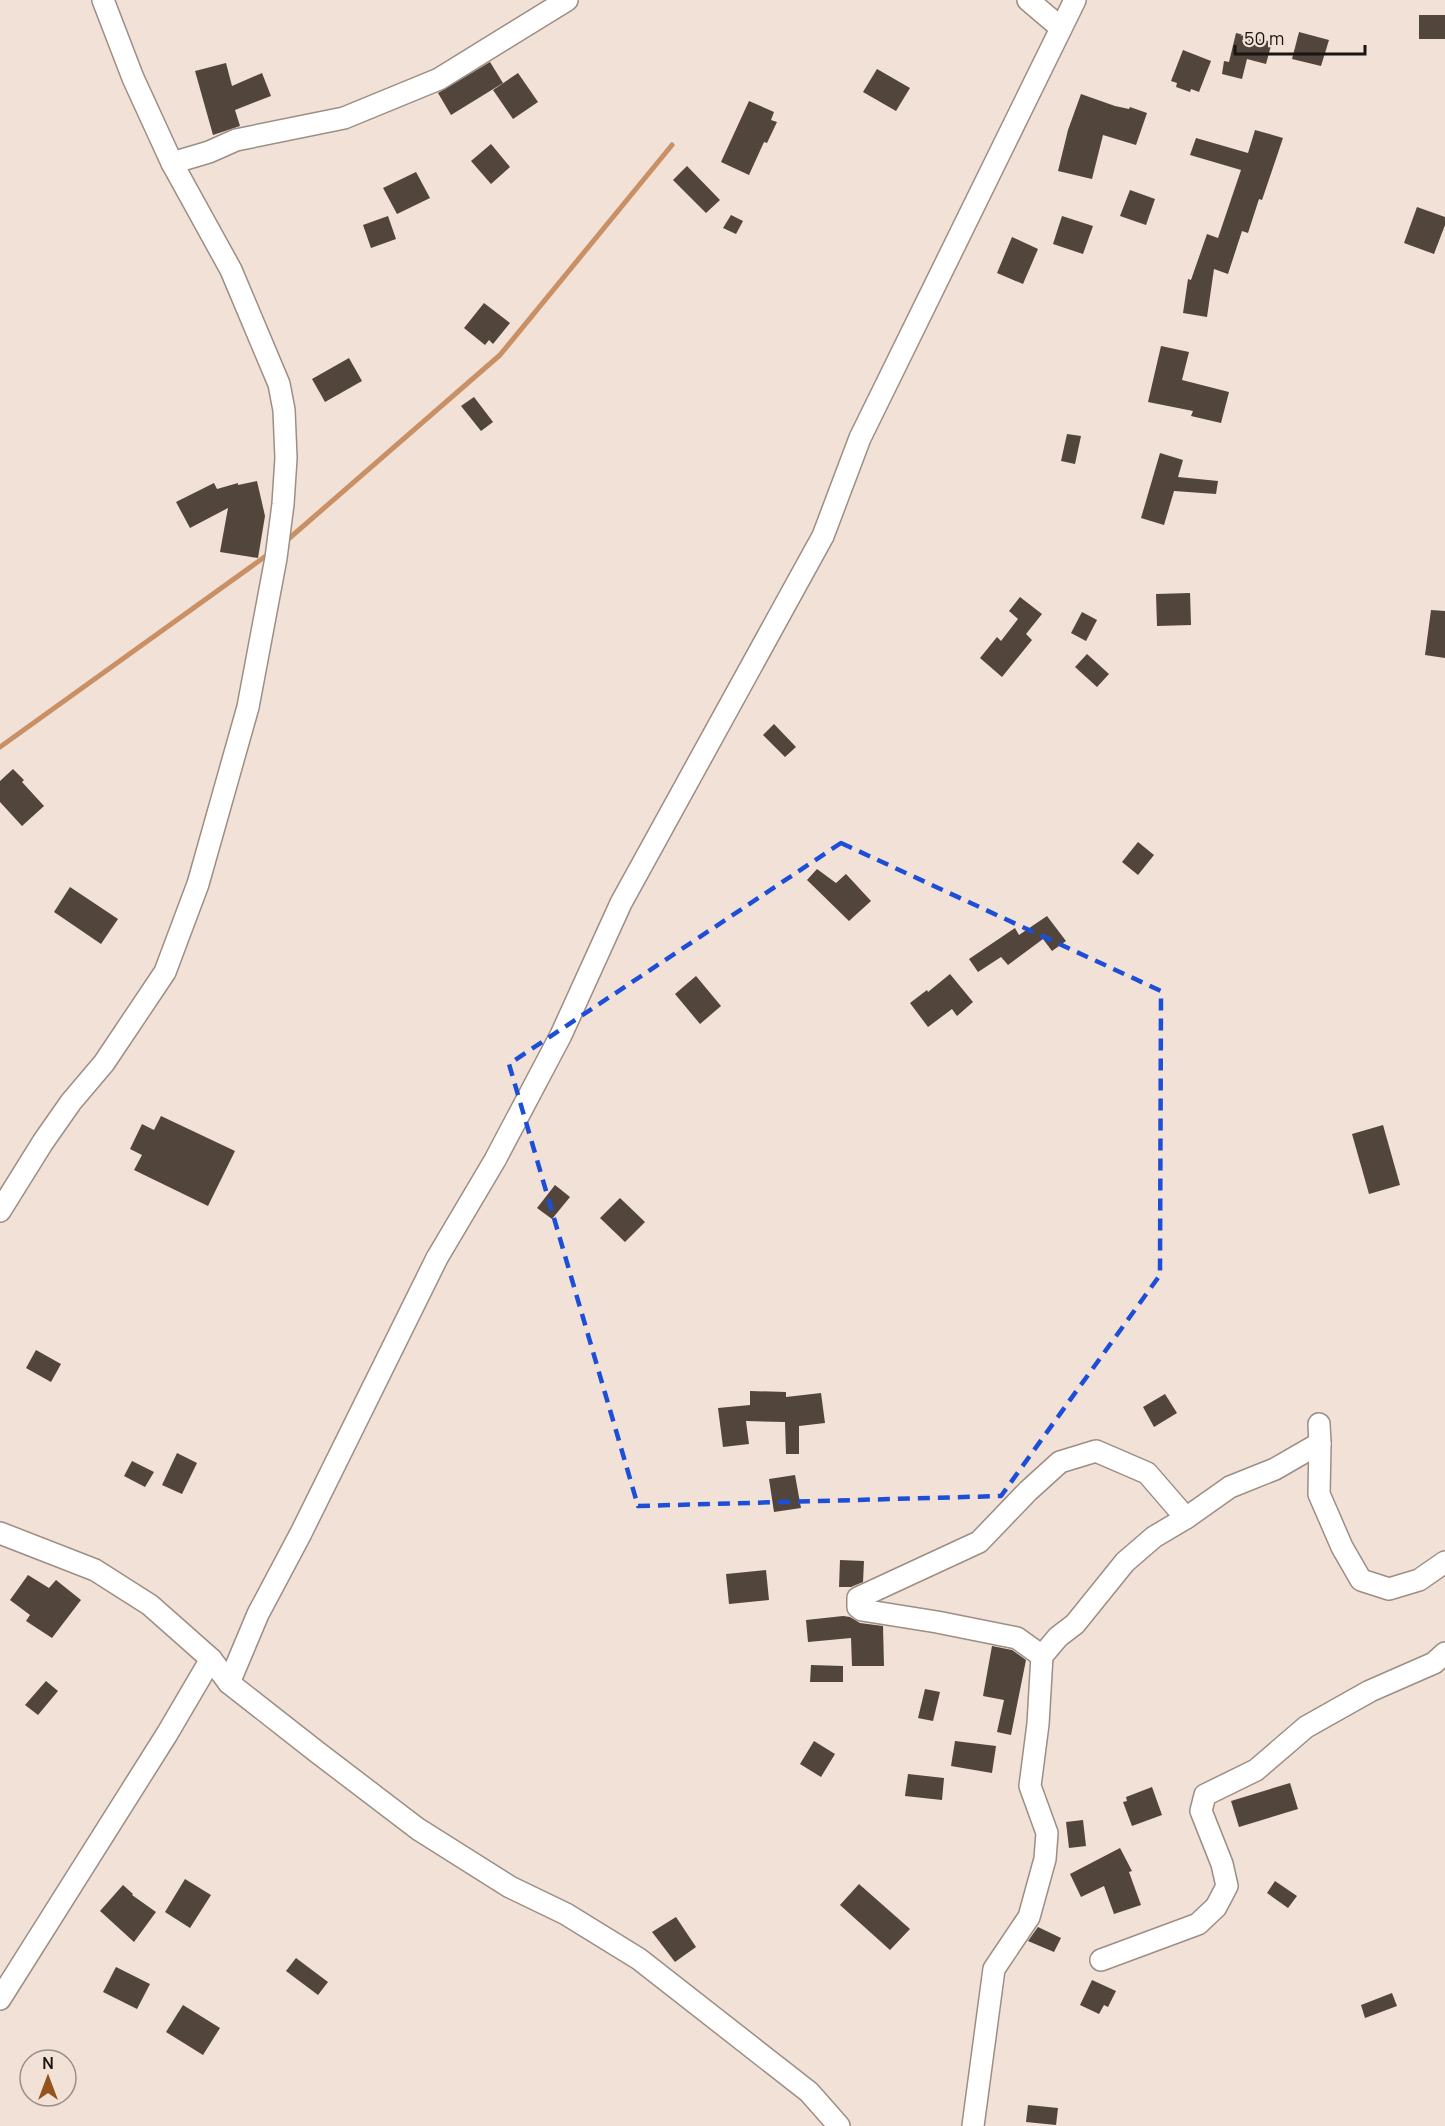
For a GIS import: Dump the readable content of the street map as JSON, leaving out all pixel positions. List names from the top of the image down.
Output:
{
  "scale_bar": "50 m",
  "north": "top"
}
